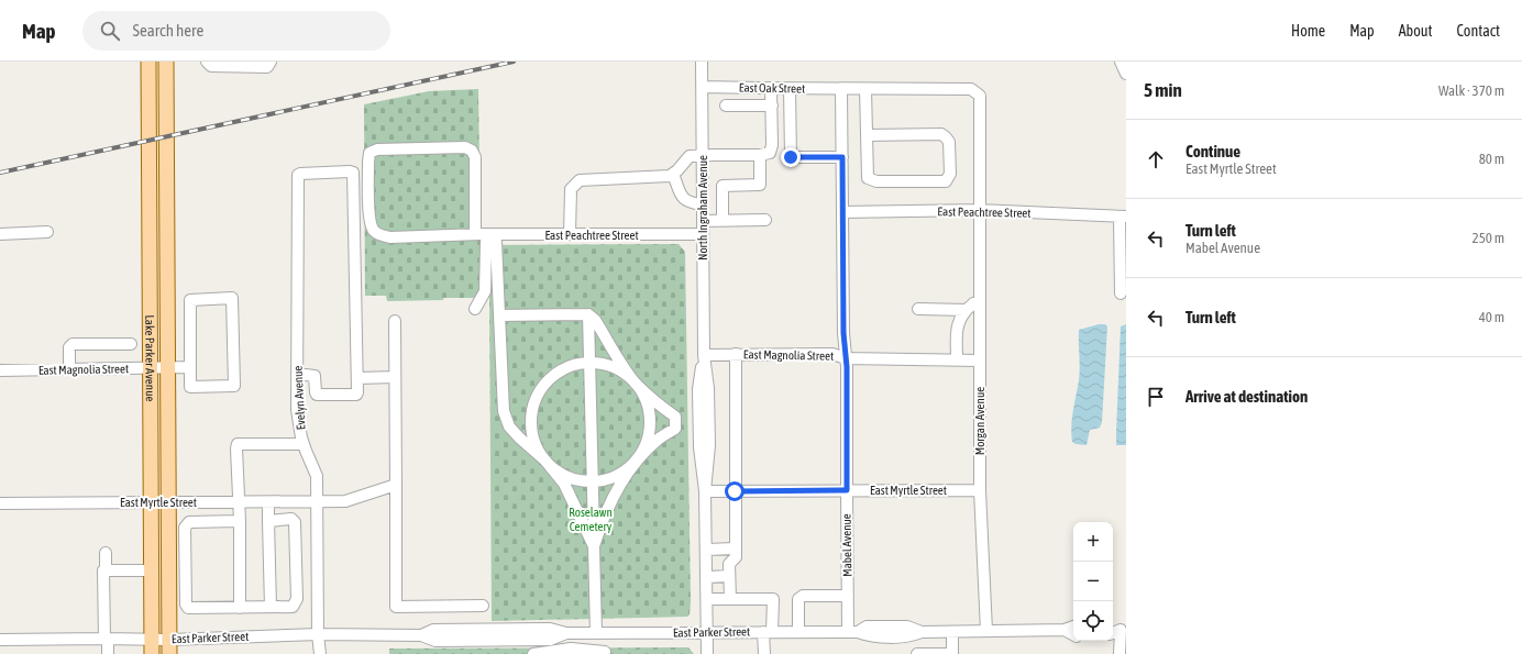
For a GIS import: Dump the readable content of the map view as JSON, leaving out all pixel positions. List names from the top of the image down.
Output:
{
  "streets": {
    "main road": ["Lake Parker Avenue"],
    "street": [
      "East Oak Street",
      "North Ingraham Avenue",
      "East Peachtree Street",
      "East Magnolia Street",
      "Evelyn Avenue",
      "Morgan Avenue",
      "East Myrtle Street",
      "Mabel Avenue",
      "East Parker Street"
    ]
  },
  "crossings": [
    ["East Oak Street", "North Ingraham Avenue"],
    ["East Oak Street", "Morgan Avenue"],
    ["East Oak Street", "Mabel Avenue"],
    ["North Ingraham Avenue", "East Peachtree Street"],
    ["North Ingraham Avenue", "East Magnolia Street"],
    ["North Ingraham Avenue", "East Myrtle Street"],
    ["North Ingraham Avenue", "East Parker Street"],
    ["East Peachtree Street", "Morgan Avenue"],
    ["East Peachtree Street", "Mabel Avenue"],
    ["East Magnolia Street", "Lake Parker Avenue"],
    ["East Magnolia Street", "Morgan Avenue"],
    ["East Magnolia Street", "Mabel Avenue"],
    ["Lake Parker Avenue", "East Myrtle Street"],
    ["Lake Parker Avenue", "East Parker Street"],
    ["Evelyn Avenue", "East Myrtle Street"],
    ["Evelyn Avenue", "East Parker Street"],
    ["Morgan Avenue", "East Myrtle Street"],
    ["Morgan Avenue", "East Parker Street"],
    ["East Myrtle Street", "Mabel Avenue"],
    ["Mabel Avenue", "East Parker Street"]
  ],
  "parks": ["Roselawn Cemetery"],
  "page": {
    "header": "Map",
    "search": "Search here",
    "nav": [
      "Home",
      "Map",
      "About",
      "Contact"
    ],
    "heading": ["5 min", "Walk · 370 m"],
    "list": [
      ["Continue", "East Myrtle Street", "80 m"],
      ["Turn left", "Mabel Avenue", "250 m"],
      ["Turn left", "40 m"],
      "Arrive at destination"
    ],
    "map_buttons": ["+", "−"]
  }
}
